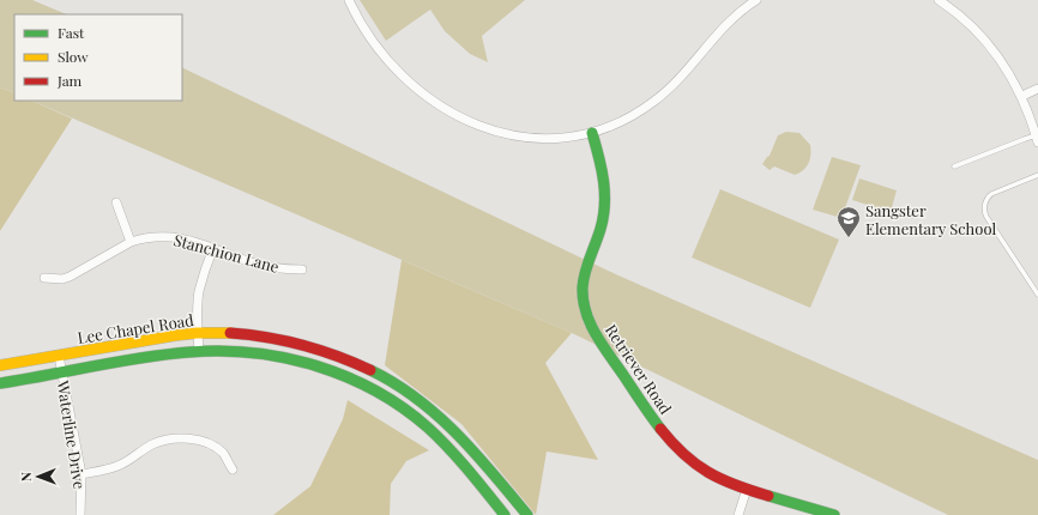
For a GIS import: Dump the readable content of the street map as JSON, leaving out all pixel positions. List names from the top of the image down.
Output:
{
  "streets": {
    "main road": ["Lee Chapel Road", "Retriever Road"],
    "street": ["Stanchion Lane", "Waterline Drive"]
  },
  "crossings": [
    ["Lee Chapel Road", "Waterline Drive"]
  ],
  "places": {
    "school or university": ["Sangster Elementary School"]
  },
  "legend": ["Fast", "Slow", "Jam"],
  "north": "left"
}
